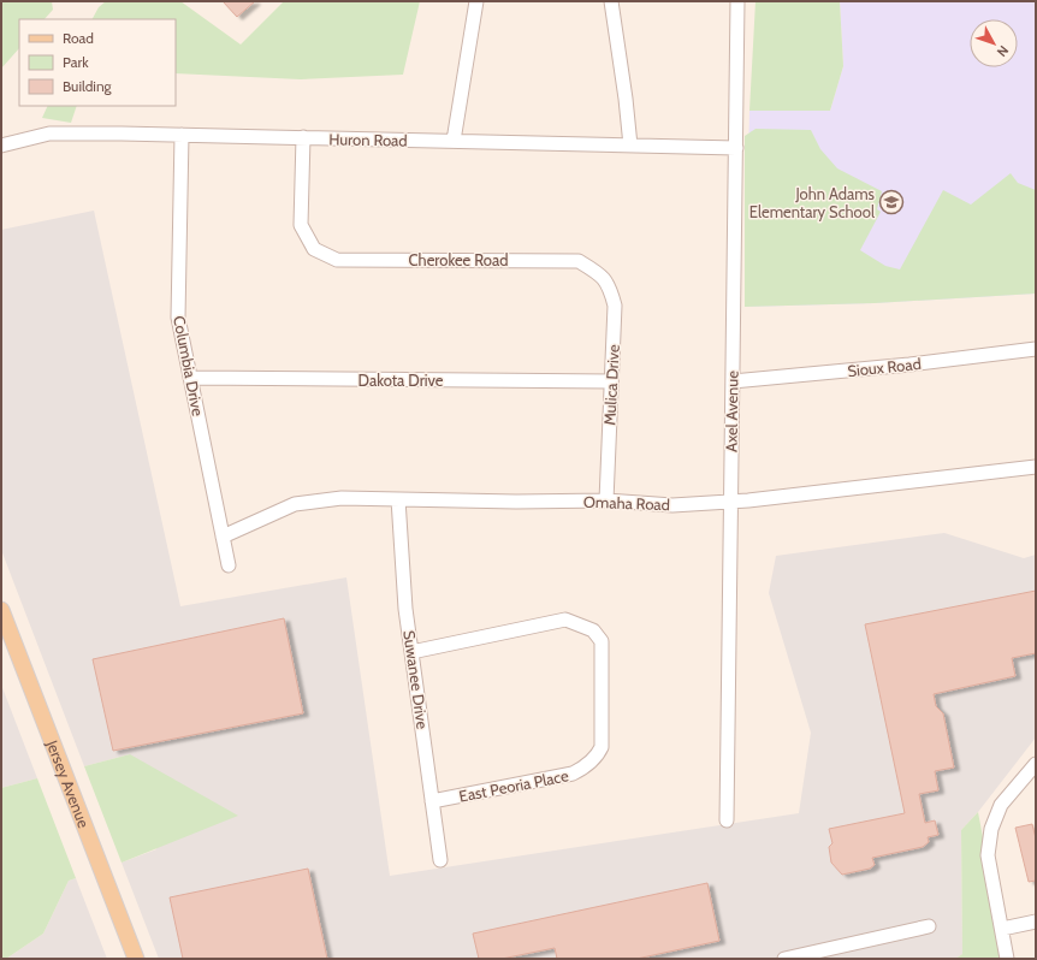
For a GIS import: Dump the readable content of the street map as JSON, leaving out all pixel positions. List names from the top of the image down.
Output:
{
  "streets": {
    "main road": ["Jersey Avenue"],
    "street": [
      "Huron Road",
      "Cherokee Road",
      "Columbia Drive",
      "Sioux Road",
      "Dakota Drive",
      "Mulica Drive",
      "Axel Avenue",
      "Omaha Road",
      "Suwanee Drive",
      "East Peoria Place"
    ]
  },
  "crossings": [
    ["Huron Road", "Cherokee Road"],
    ["Huron Road", "Columbia Drive"],
    ["Huron Road", "Axel Avenue"],
    ["Cherokee Road", "Mulica Drive"],
    ["Columbia Drive", "Dakota Drive"],
    ["Columbia Drive", "Omaha Road"],
    ["Sioux Road", "Axel Avenue"],
    ["Dakota Drive", "Mulica Drive"],
    ["Mulica Drive", "Omaha Road"],
    ["Axel Avenue", "Omaha Road"],
    ["Omaha Road", "Suwanee Drive"],
    ["Suwanee Drive", "East Peoria Place"]
  ],
  "places": {
    "school or university": ["John Adams Elementary School"]
  },
  "legend": ["Road", "Park", "Building"],
  "north": "bottom right"
}
